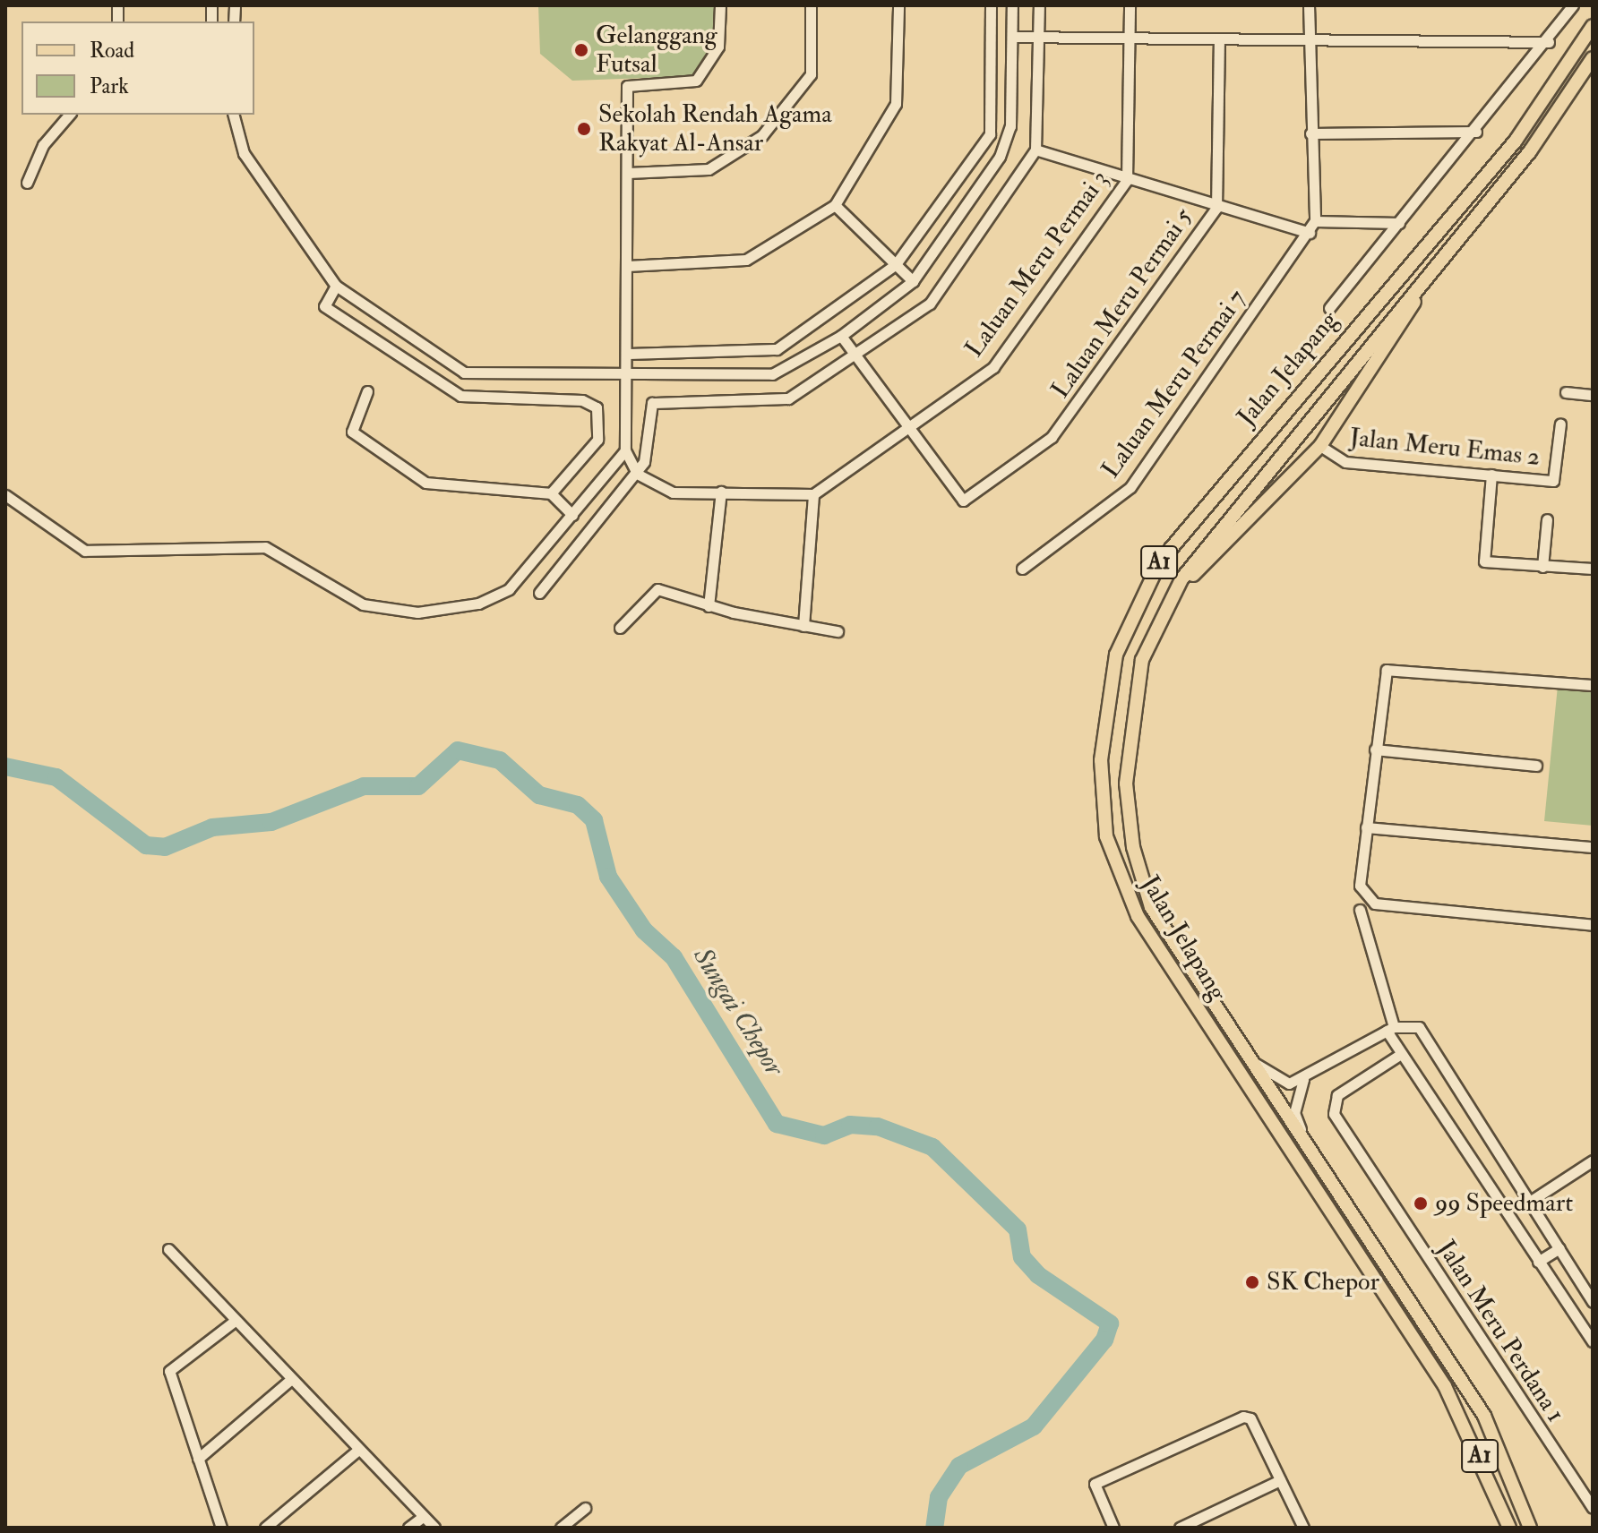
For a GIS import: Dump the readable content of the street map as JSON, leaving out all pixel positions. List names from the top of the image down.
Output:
{
  "streets": {
    "main road": ["Jalan Jelapang", "A1"],
    "street": [
      "Laluan Meru Permai 3",
      "Laluan Meru Permai 5",
      "Laluan Meru Permai 7",
      "Jalan Meru Emas 2",
      "Jalan Meru Perdana 1"
    ]
  },
  "crossings": [
    ["Laluan Meru Permai 3", "Laluan Meru Permai 5"]
  ],
  "water": ["Sungai Chepor"],
  "places": [
    "Gelanggang Futsal",
    "Sekolah Rendah Agama Rakyat Al-Ansar",
    "99 Speedmart",
    "SK Chepor"
  ],
  "legend": ["Road", "Park"]
}
